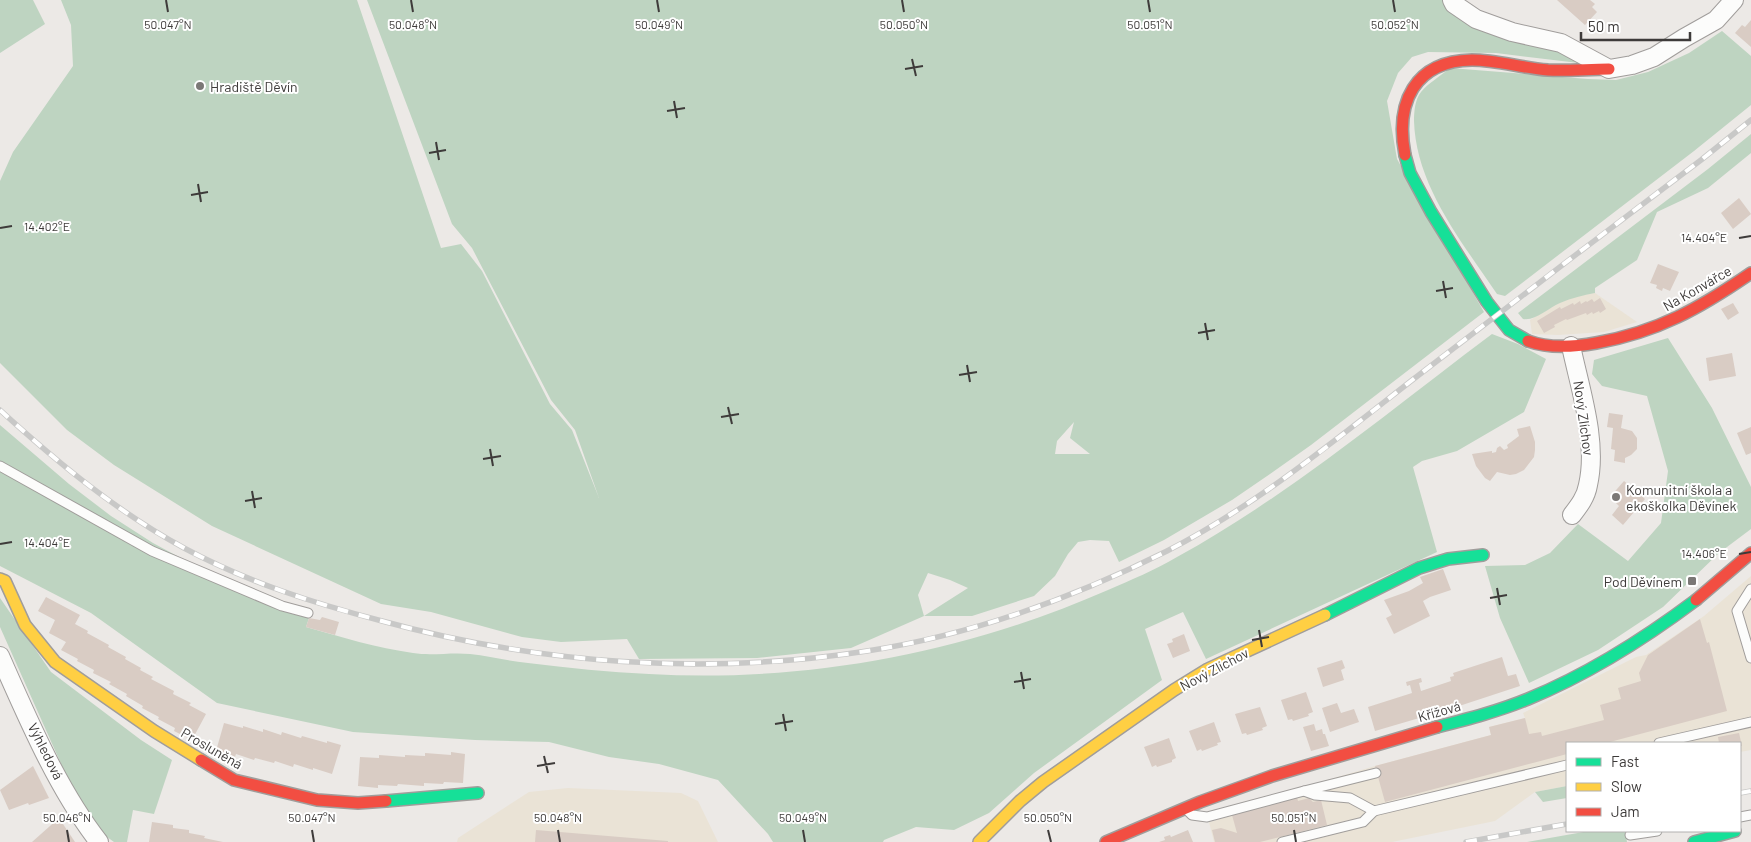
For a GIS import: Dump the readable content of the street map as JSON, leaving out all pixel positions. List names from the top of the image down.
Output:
{
  "streets": {
    "main road": [
      "Na Konvářce",
      "Nový Zlíchov",
      "Křížová",
      "Prosluněná"
    ],
    "street": ["Výhledová"]
  },
  "crossings": [
    ["Na Konvářce", "Nový Zlíchov"]
  ],
  "places": {
    "other": ["Hradiště Děvín", "Komunitní škola a ekoškolka Děvínek"],
    "transit": ["Pod Děvínem"]
  },
  "legend": ["Fast", "Slow", "Jam"],
  "scale_bar": "50 m",
  "coordinates": [
    "50.050°N",
    "50.047°N",
    "50.048°N",
    "50.049°N",
    "50.051°N",
    "50.052°N",
    "14.402°E",
    "14.404°E",
    "14.406°E",
    "50.046°N"
  ]
}
